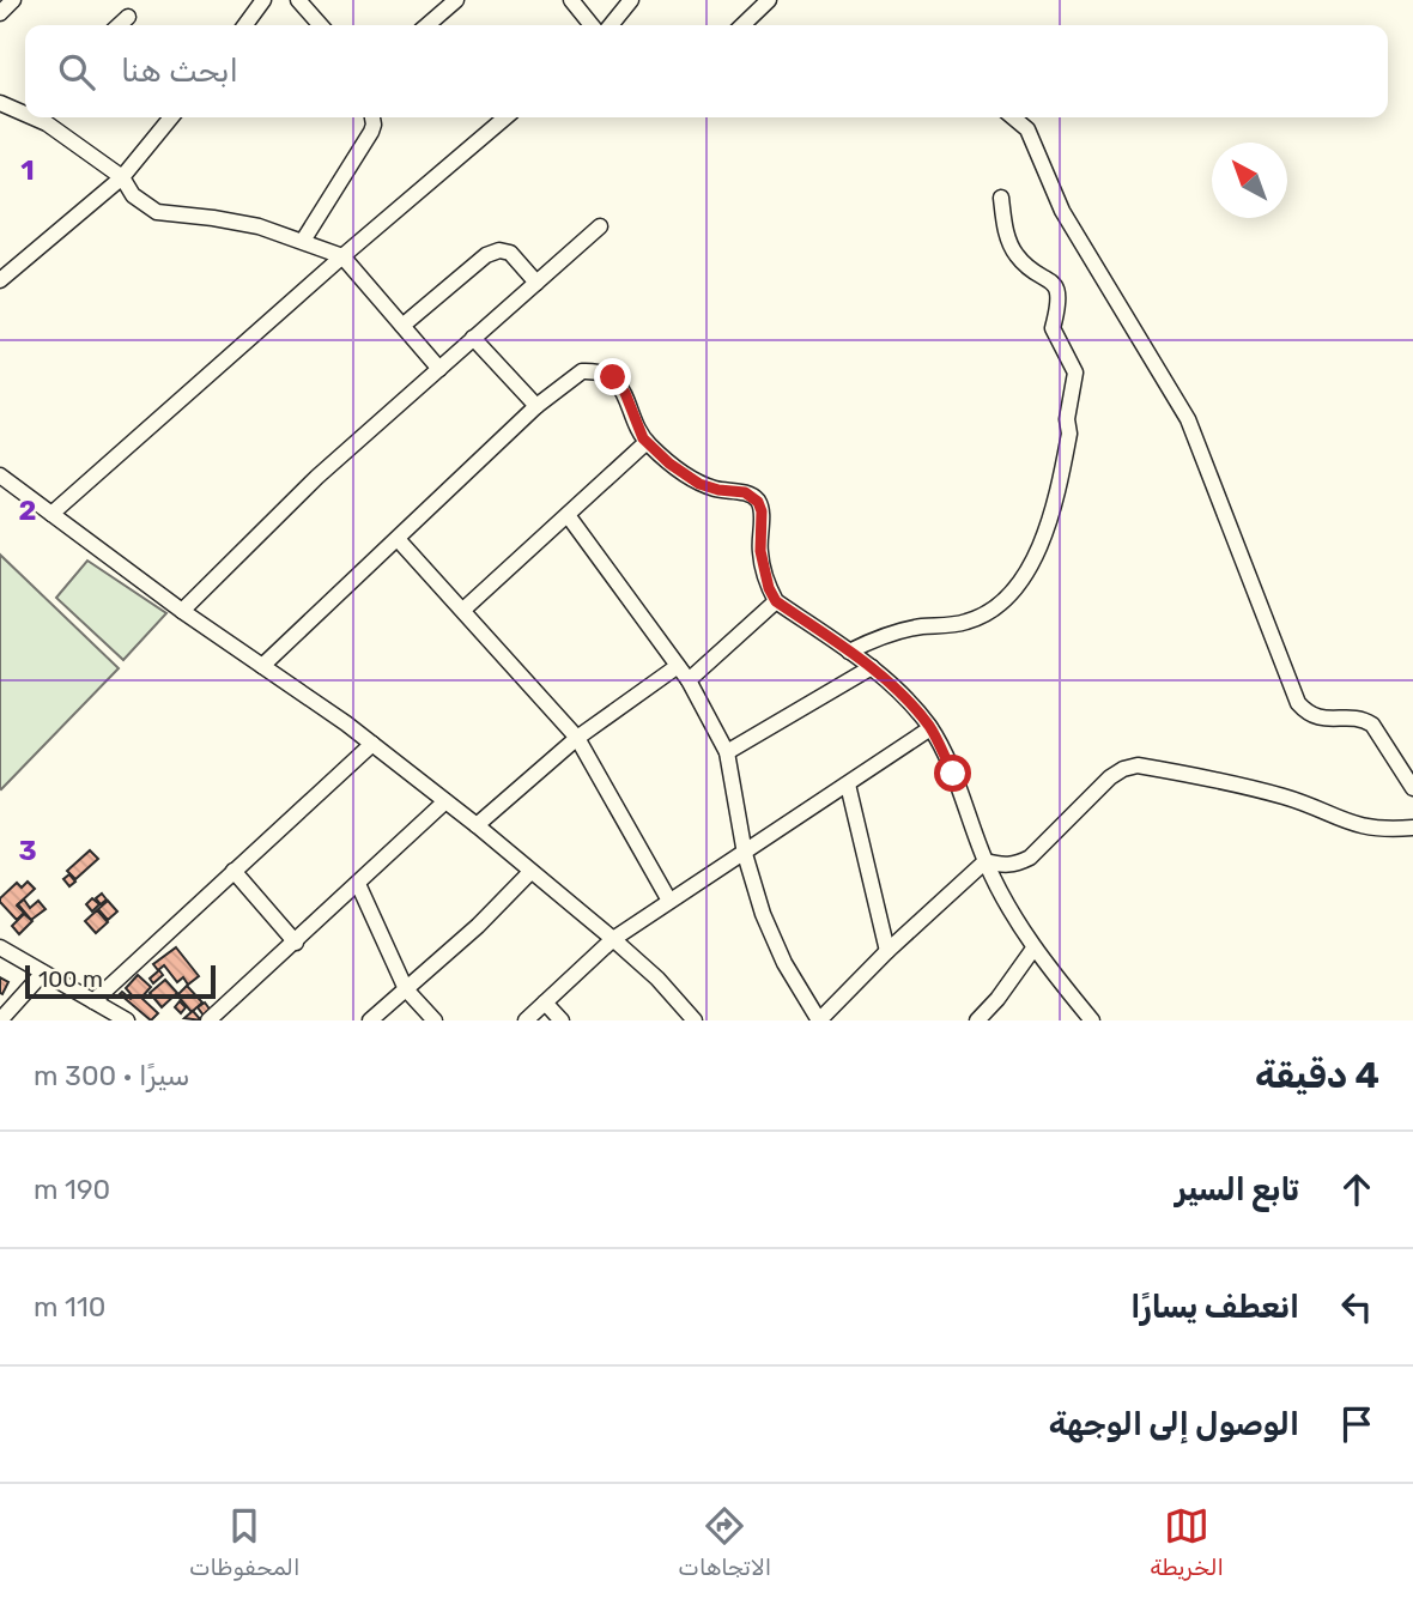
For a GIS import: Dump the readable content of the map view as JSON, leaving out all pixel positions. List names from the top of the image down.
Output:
{
  "scale_bar": "100 m",
  "north": "top left",
  "page": {
    "search": "ابحث هنا",
    "scale": "100 m",
    "heading": ["4 دقيقة", "سيرًا · 300 m"],
    "list": [
      ["تابع السير", "190 m"],
      ["انعطف يسارًا", "110 m"],
      "الوصول إلى الوجهة"
    ],
    "nav": ["الخريطة", "الاتجاهات", "المحفوظات"]
  },
  "grid": {
    "rows": ["1", "2", "3"]
  }
}
